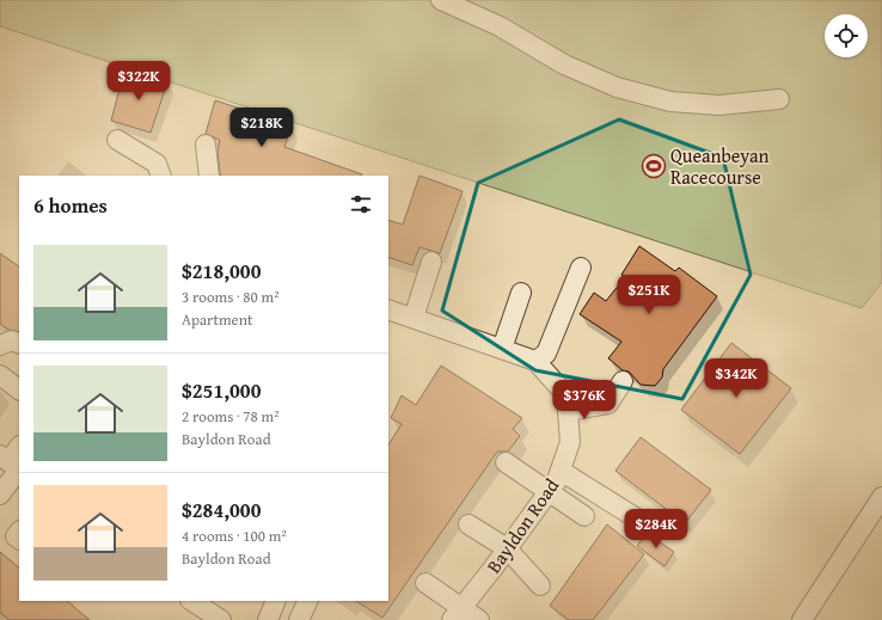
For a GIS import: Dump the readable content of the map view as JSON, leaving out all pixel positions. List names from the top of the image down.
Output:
{
  "streets": {
    "street": ["Bayldon Road"]
  },
  "places": {
    "sports": ["Queanbeyan Racecourse"]
  },
  "page": {
    "price": [
      "$322K",
      "$218K",
      "$251K",
      "$342K",
      "$376K",
      "$284K"
    ],
    "heading": "6 homes",
    "list": [
      {
        "name": "$218,000",
        "note": "3 rooms · 80 m² · Apartment"
      },
      {
        "name": "$251,000",
        "note": "2 rooms · 78 m² · Bayldon Road"
      },
      {
        "name": "$284,000",
        "note": "4 rooms · 100 m² · Bayldon Road"
      }
    ]
  }
}
